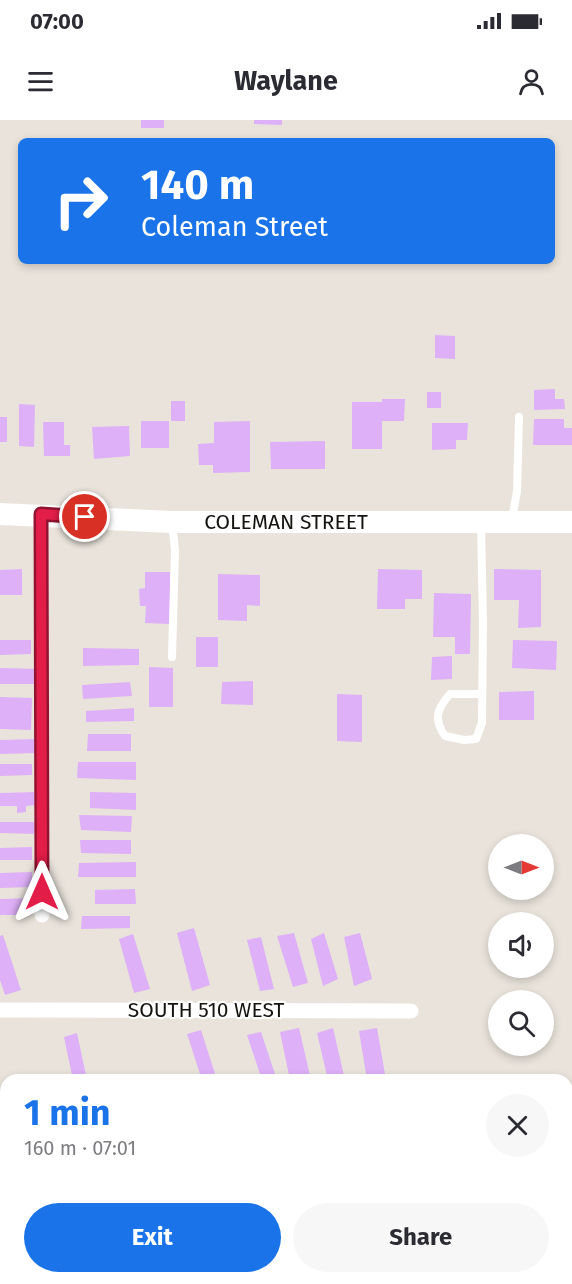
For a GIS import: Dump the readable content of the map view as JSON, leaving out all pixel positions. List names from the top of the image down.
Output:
{
  "streets": {
    "street": ["COLEMAN STREET", "SOUTH 510 WEST"]
  },
  "north": "right",
  "page": {
    "status": "07:00",
    "header": "Waylane",
    "turn": ["140 m", "Coleman Street"],
    "heading": ["1 min", "160 m · 07:01"],
    "buttons": ["Exit", "Share"]
  }
}
